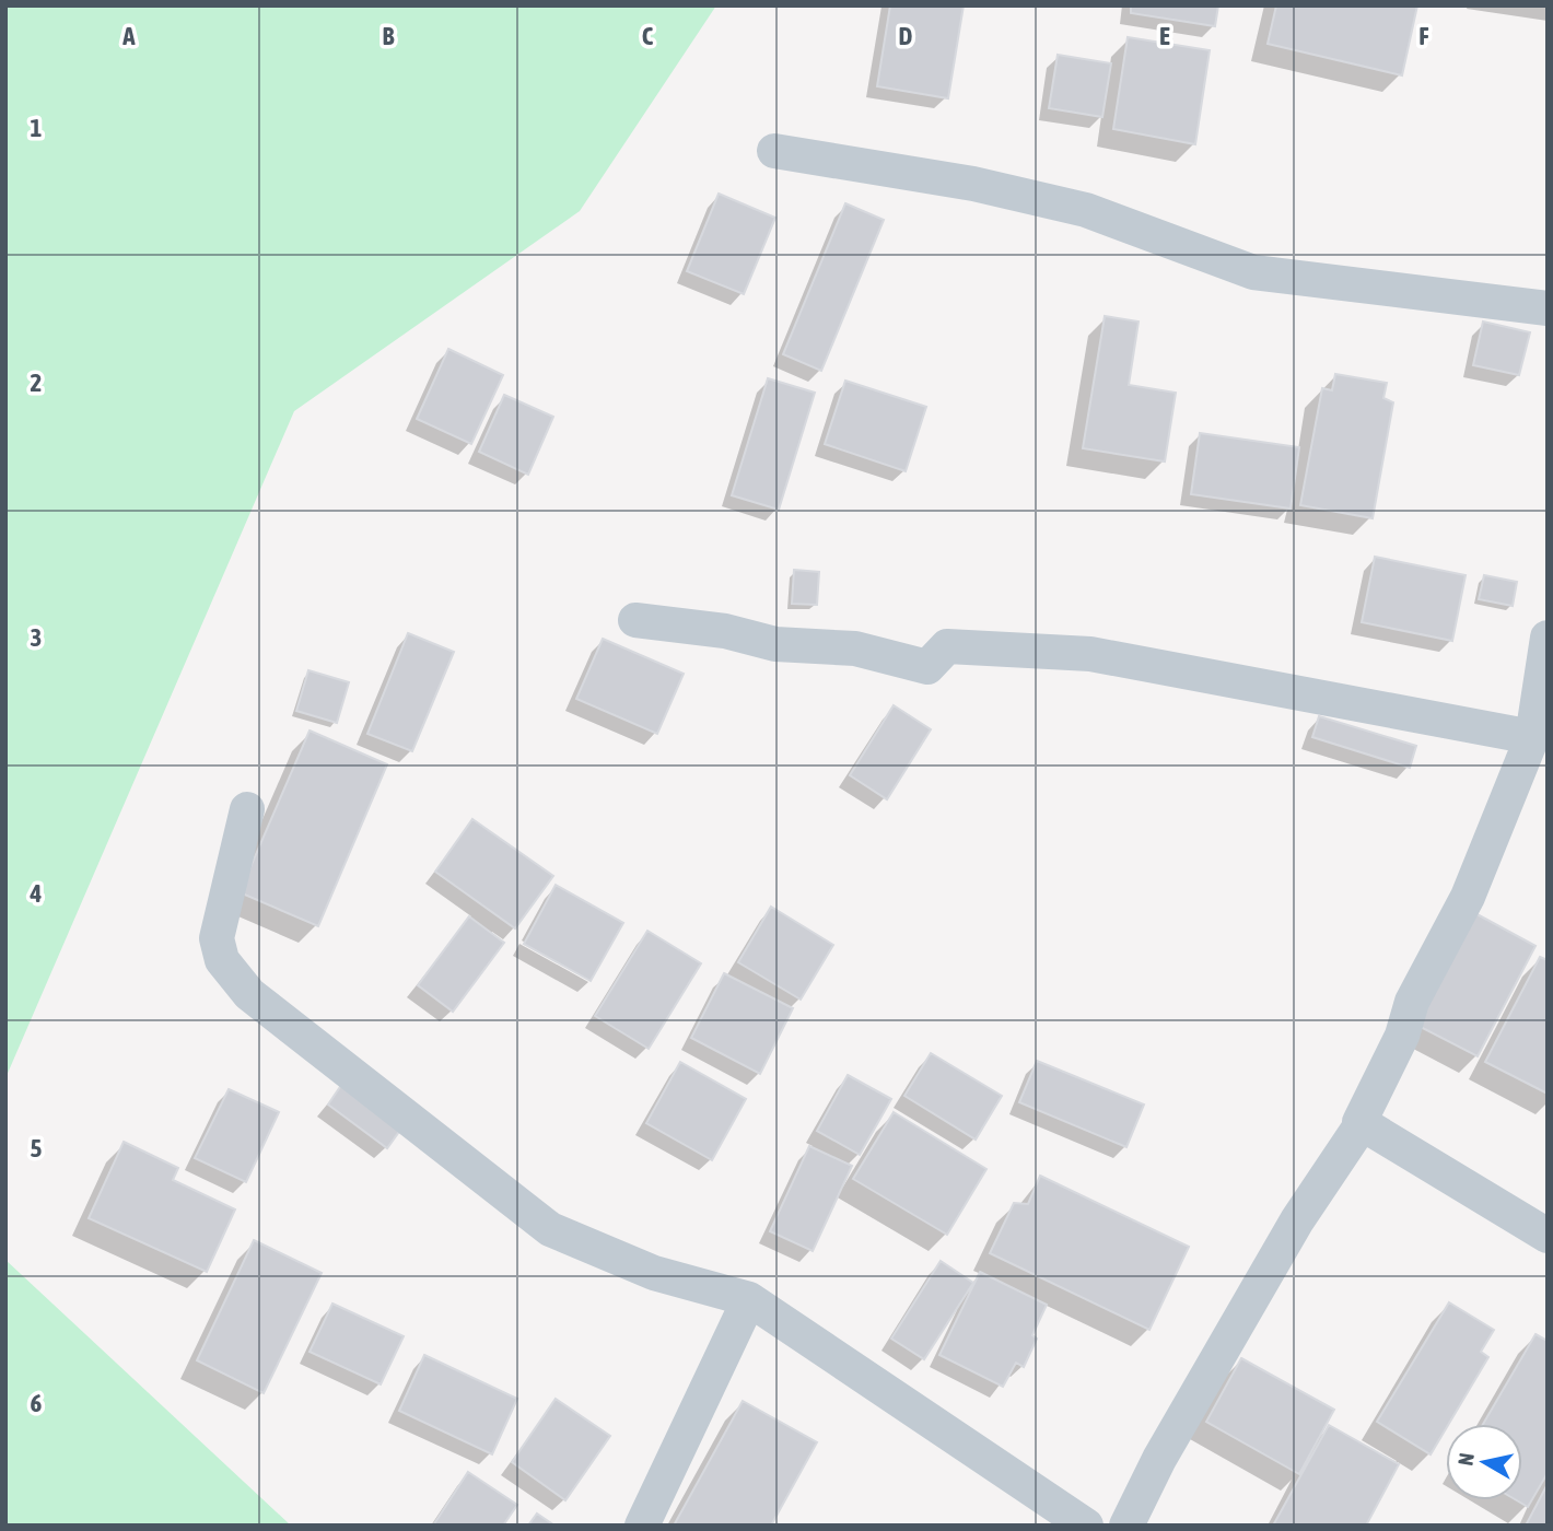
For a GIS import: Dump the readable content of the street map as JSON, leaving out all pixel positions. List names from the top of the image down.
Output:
{
  "north": "left",
  "grid": {
    "columns": [
      "A",
      "B",
      "C",
      "D",
      "E",
      "F"
    ],
    "rows": [
      "1",
      "2",
      "3",
      "4",
      "5",
      "6"
    ]
  }
}
